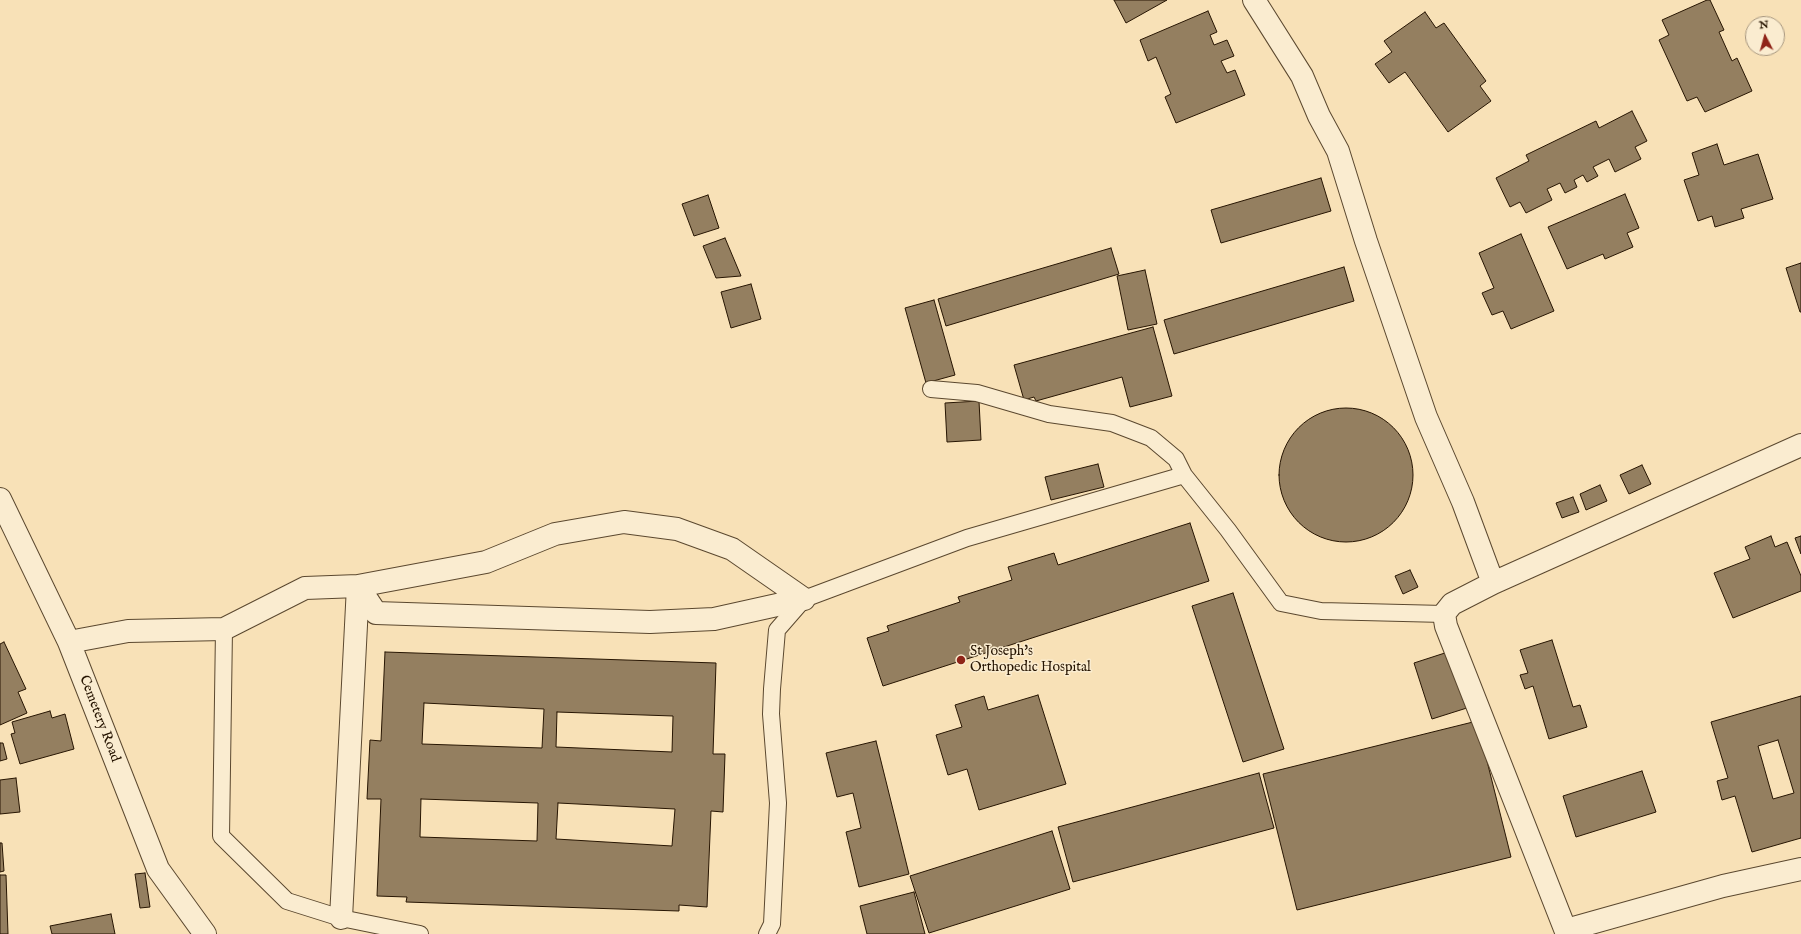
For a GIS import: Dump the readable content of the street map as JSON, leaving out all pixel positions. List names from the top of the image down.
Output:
{
  "streets": {
    "street": ["Cemetery Road"]
  },
  "places": ["St Joseph's Orthopedic Hospital"],
  "north": "top"
}
